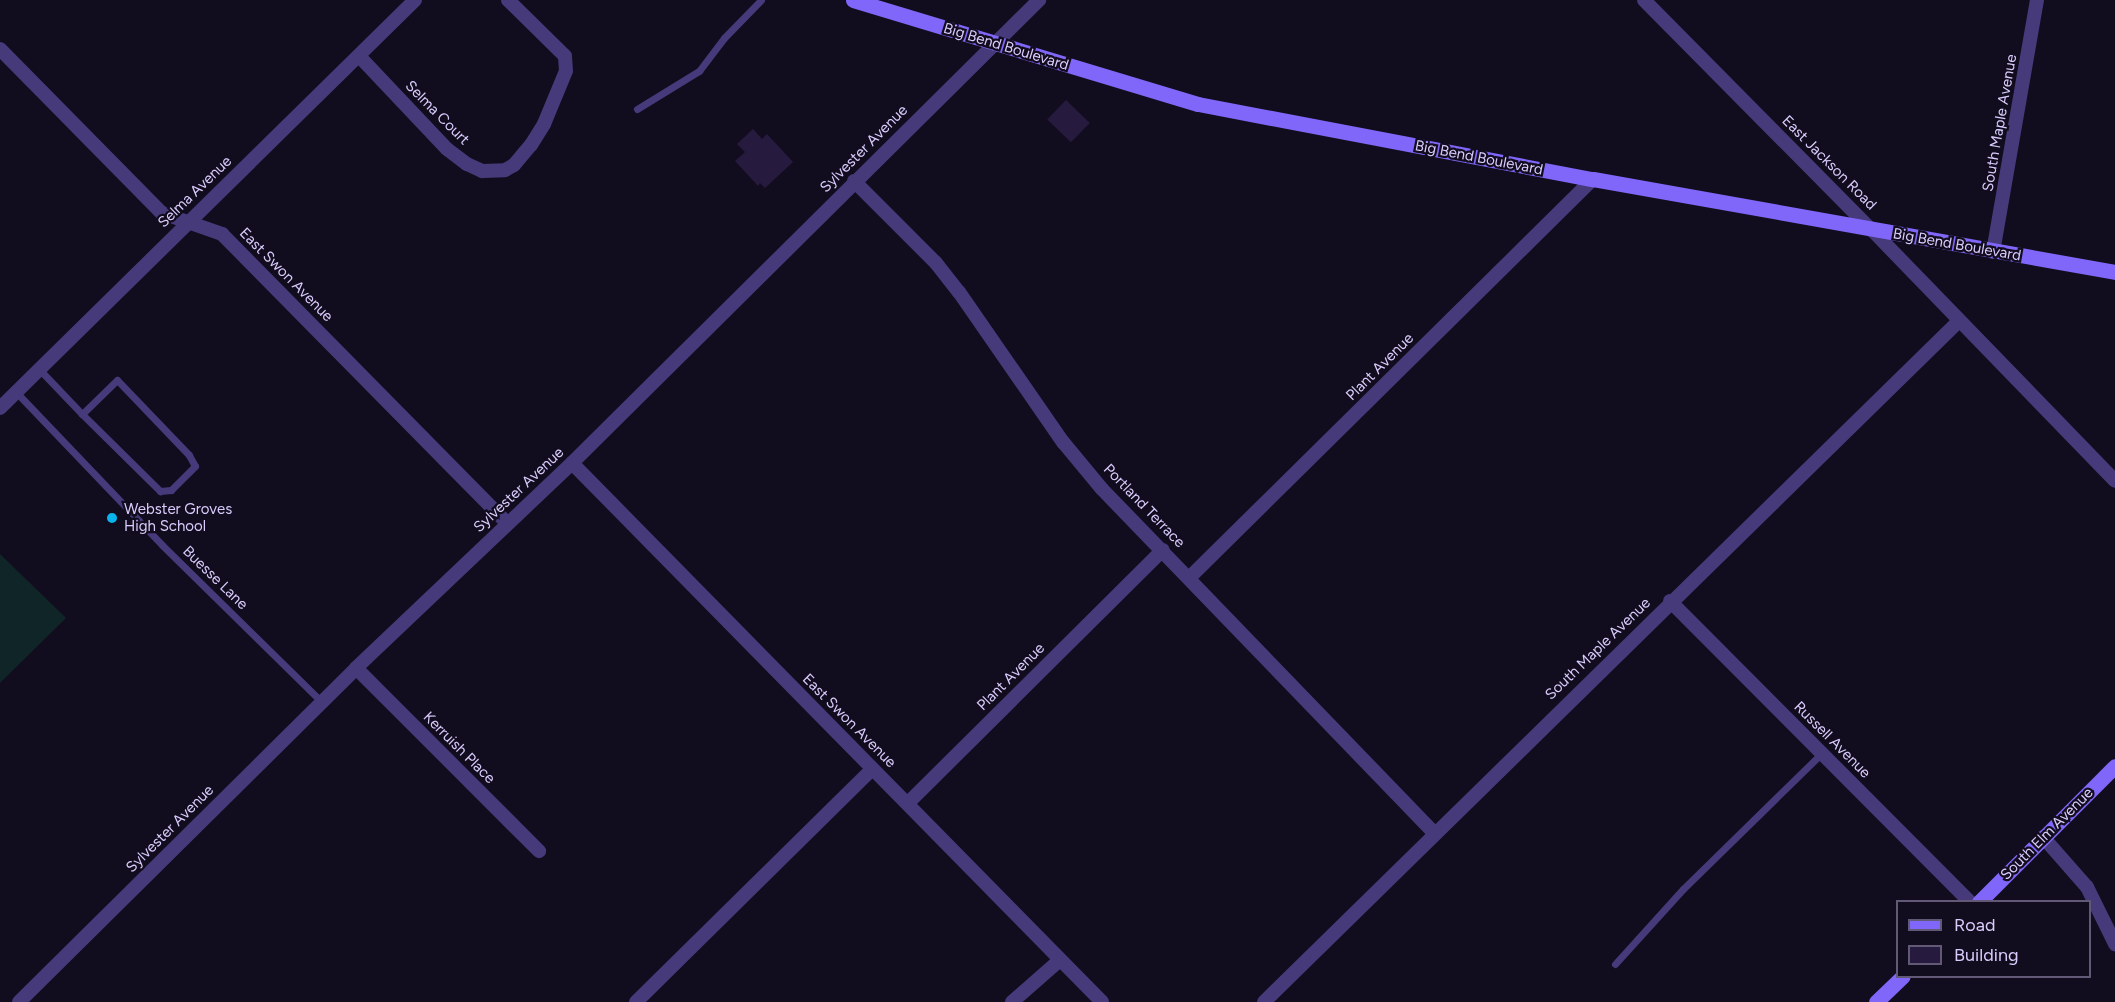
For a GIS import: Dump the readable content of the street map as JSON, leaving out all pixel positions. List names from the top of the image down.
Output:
{
  "streets": {
    "main road": ["Big Bend Boulevard", "South Elm Avenue"],
    "street": [
      "Selma Court",
      "South Maple Avenue",
      "Sylvester Avenue",
      "East Jackson Road",
      "Selma Avenue",
      "East Swon Avenue",
      "Plant Avenue",
      "Portland Terrace",
      "Russell Avenue",
      "Kerruish Place"
    ],
    "lane": ["Buesse Lane"]
  },
  "crossings": [
    ["Big Bend Boulevard", "South Maple Avenue"],
    ["Big Bend Boulevard", "Sylvester Avenue"],
    ["Big Bend Boulevard", "East Jackson Road"],
    ["Big Bend Boulevard", "Plant Avenue"],
    ["Selma Court", "Selma Avenue"],
    ["South Maple Avenue", "East Jackson Road"],
    ["South Maple Avenue", "Portland Terrace"],
    ["South Maple Avenue", "Russell Avenue"],
    ["Sylvester Avenue", "East Swon Avenue"],
    ["Sylvester Avenue", "Portland Terrace"],
    ["Sylvester Avenue", "Buesse Lane"],
    ["Sylvester Avenue", "Kerruish Place"],
    ["Selma Avenue", "East Swon Avenue"],
    ["Selma Avenue", "Buesse Lane"],
    ["East Swon Avenue", "Plant Avenue"],
    ["Plant Avenue", "Portland Terrace"]
  ],
  "places": ["Webster Groves High School"],
  "legend": ["Road", "Building"]
}
